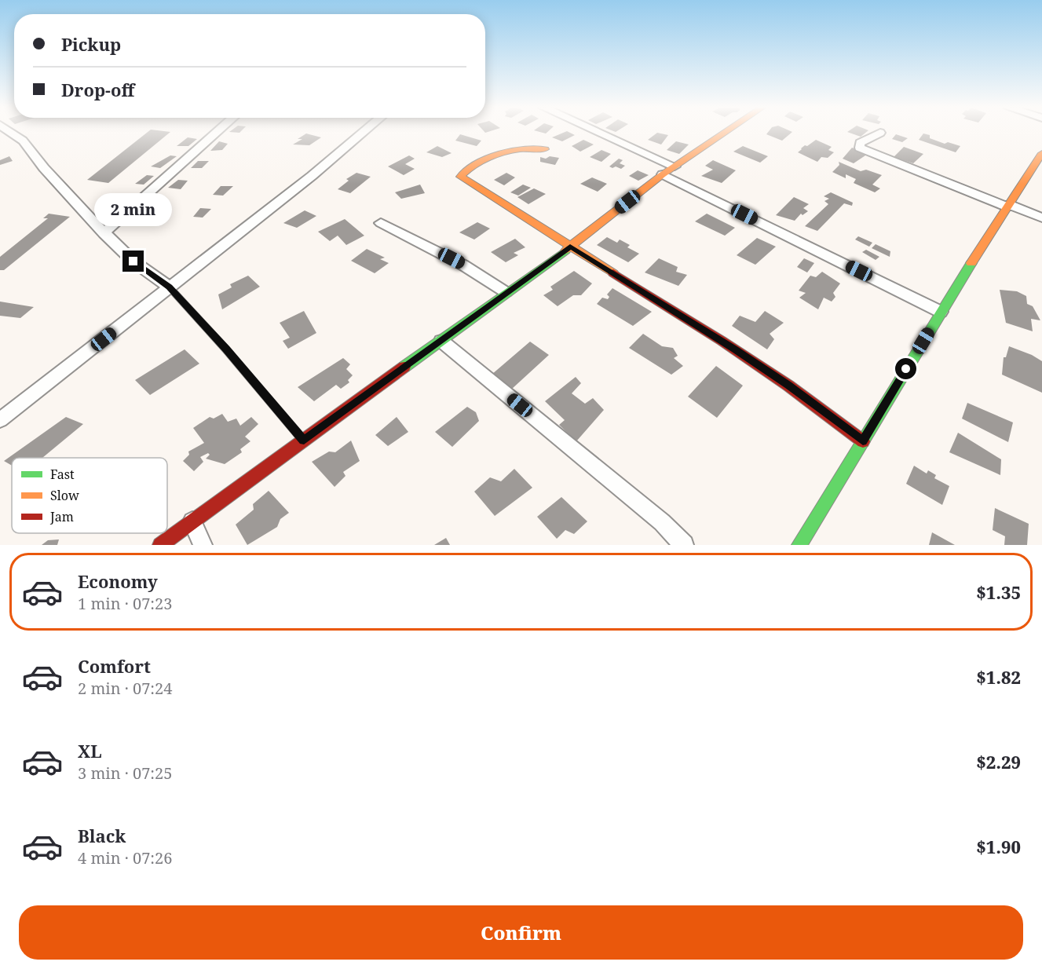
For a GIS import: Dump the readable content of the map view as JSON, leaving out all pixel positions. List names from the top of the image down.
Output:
{
  "legend": ["Fast", "Slow", "Jam"],
  "page": {
    "banner": ["Pickup", "Drop-off"],
    "bubble": "2 min",
    "list": [
      {
        "name": "Economy",
        "note": "1 min · 07:23",
        "value": "$1.35"
      },
      {
        "name": "Comfort",
        "note": "2 min · 07:24",
        "value": "$1.82"
      },
      {
        "name": "XL",
        "note": "3 min · 07:25",
        "value": "$2.29"
      },
      {
        "name": "Black",
        "note": "4 min · 07:26",
        "value": "$1.90"
      }
    ],
    "buttons": "Confirm"
  }
}
